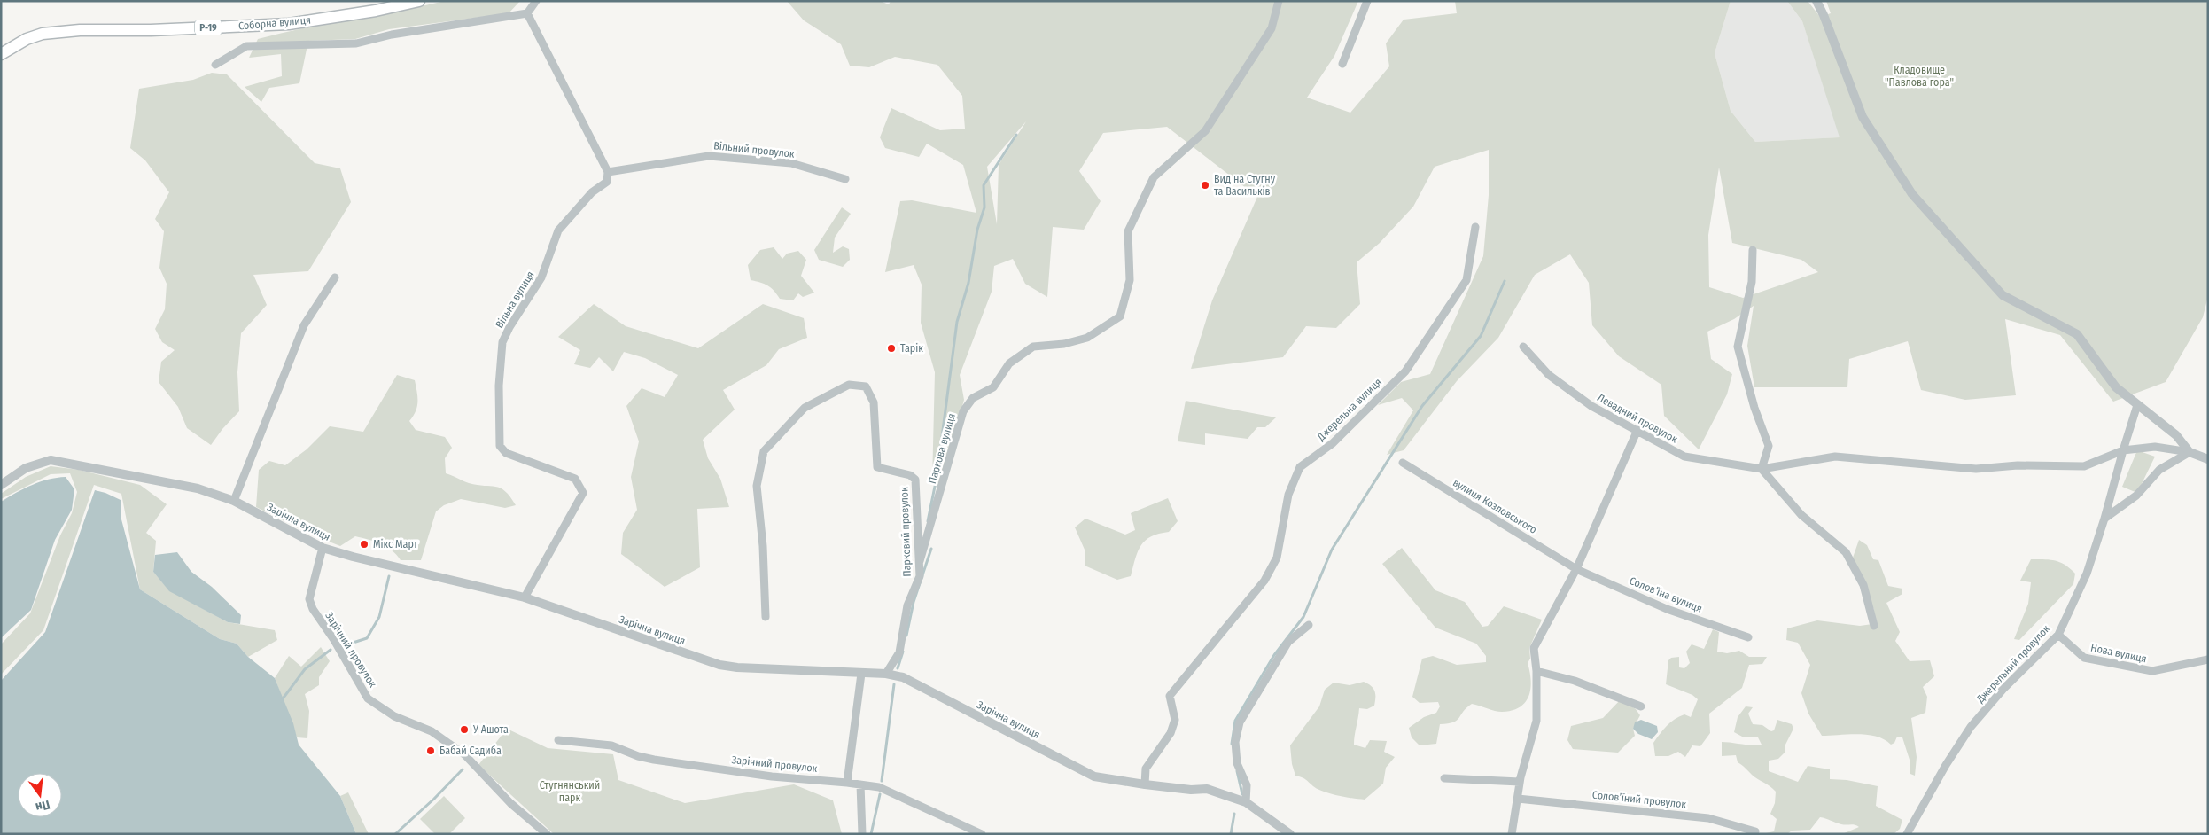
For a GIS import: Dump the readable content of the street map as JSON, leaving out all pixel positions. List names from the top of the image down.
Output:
{
  "streets": {
    "main road": ["Соборна вулиця", "Р-19"],
    "street": [
      "Вільний провулок",
      "Вільна вулиця",
      "Джерельна вулиця",
      "Левадний провулок",
      "Паркова вулиця",
      "вулиця Козловського",
      "Зарічна вулиця",
      "Парковий провулок",
      "Соловʼїна вулиця",
      "Зарічний провулок",
      "Нова вулиця",
      "Джерельний провулок",
      "Соловʼїний провулок"
    ]
  },
  "crossings": [
    ["Вільний провулок", "Вільна вулиця"],
    ["Вільна вулиця", "Зарічна вулиця"],
    ["Джерельна вулиця", "Зарічна вулиця"],
    ["Левадний провулок", "Джерельний провулок"],
    ["Паркова вулиця", "Парковий провулок"],
    ["вулиця Козловського", "Соловʼїна вулиця"],
    ["Зарічна вулиця", "Парковий провулок"],
    ["Зарічна вулиця", "Зарічний провулок"],
    ["Нова вулиця", "Джерельний провулок"]
  ],
  "parks": ["Кладовище \"Павлова гора\"", "Стугнянський парк"],
  "places": [
    "Вид на Стугну та Васильків",
    "Тарік",
    "Мікс Март",
    "У Ашота",
    "Бабай Садиба"
  ],
  "north": "bottom"
}
